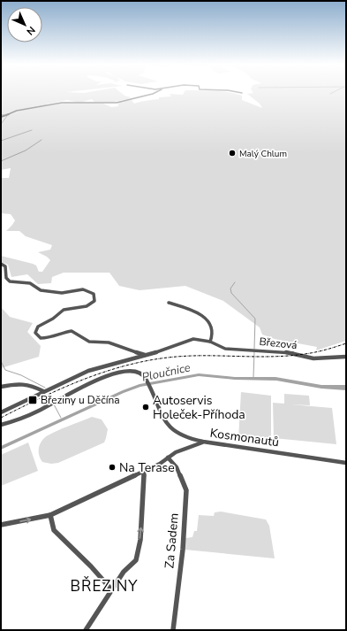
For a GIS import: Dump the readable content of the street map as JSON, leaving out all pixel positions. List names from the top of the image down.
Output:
{
  "streets": {
    "street": ["Březová", "Kosmonautů", "Za Sadem"]
  },
  "crossings": [
    ["Kosmonautů", "Za Sadem"]
  ],
  "districts": ["BŘEZINY"],
  "water": ["Ploučnice"],
  "places": {
    "other": ["Malý Chlum", "Autoservis Holeček-Příhoda", "Na Terase"],
    "transit": ["Březiny u Děčína"]
  },
  "north": "bottom right"
}
